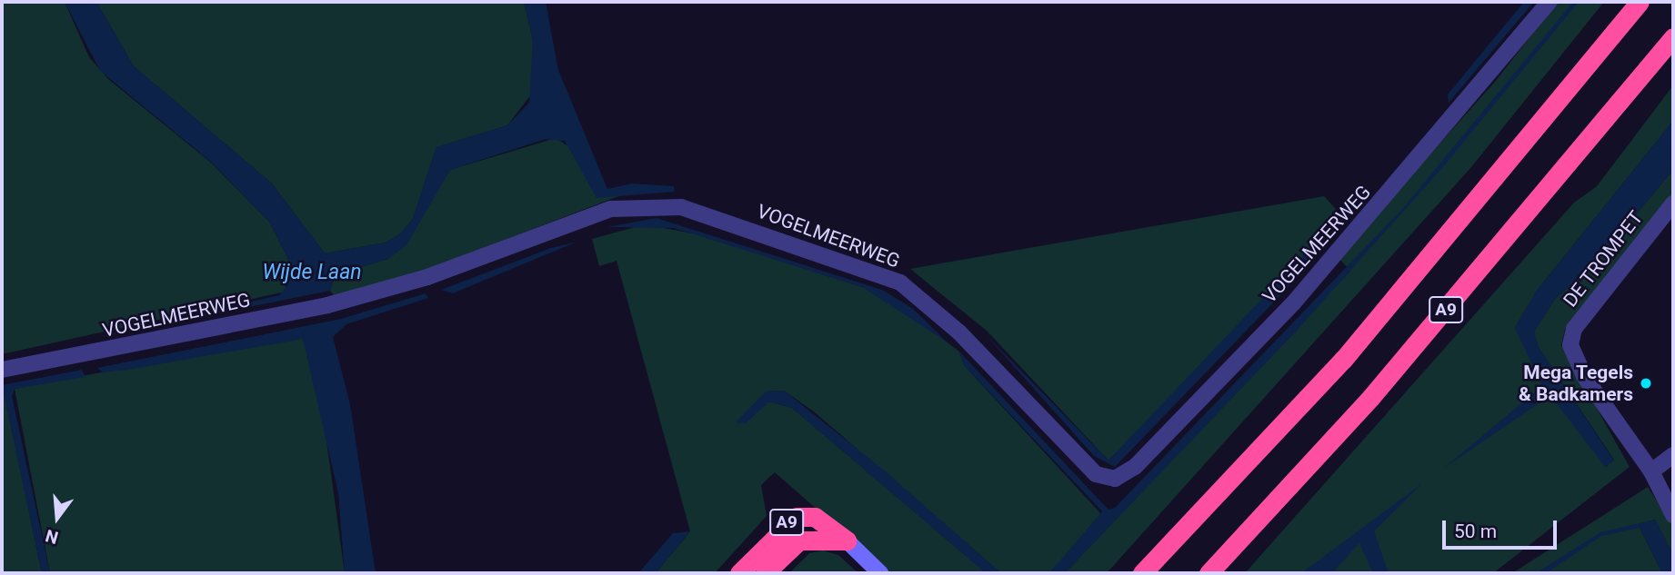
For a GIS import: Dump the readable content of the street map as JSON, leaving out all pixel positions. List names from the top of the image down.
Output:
{
  "streets": {
    "highway": ["A9"],
    "street": ["VOGELMEERWEG", "DE TROMPET"]
  },
  "water": ["Wijde Laan"],
  "places": ["Mega Tegels & Badkamers"],
  "scale_bar": "50 m",
  "north": "bottom"
}
